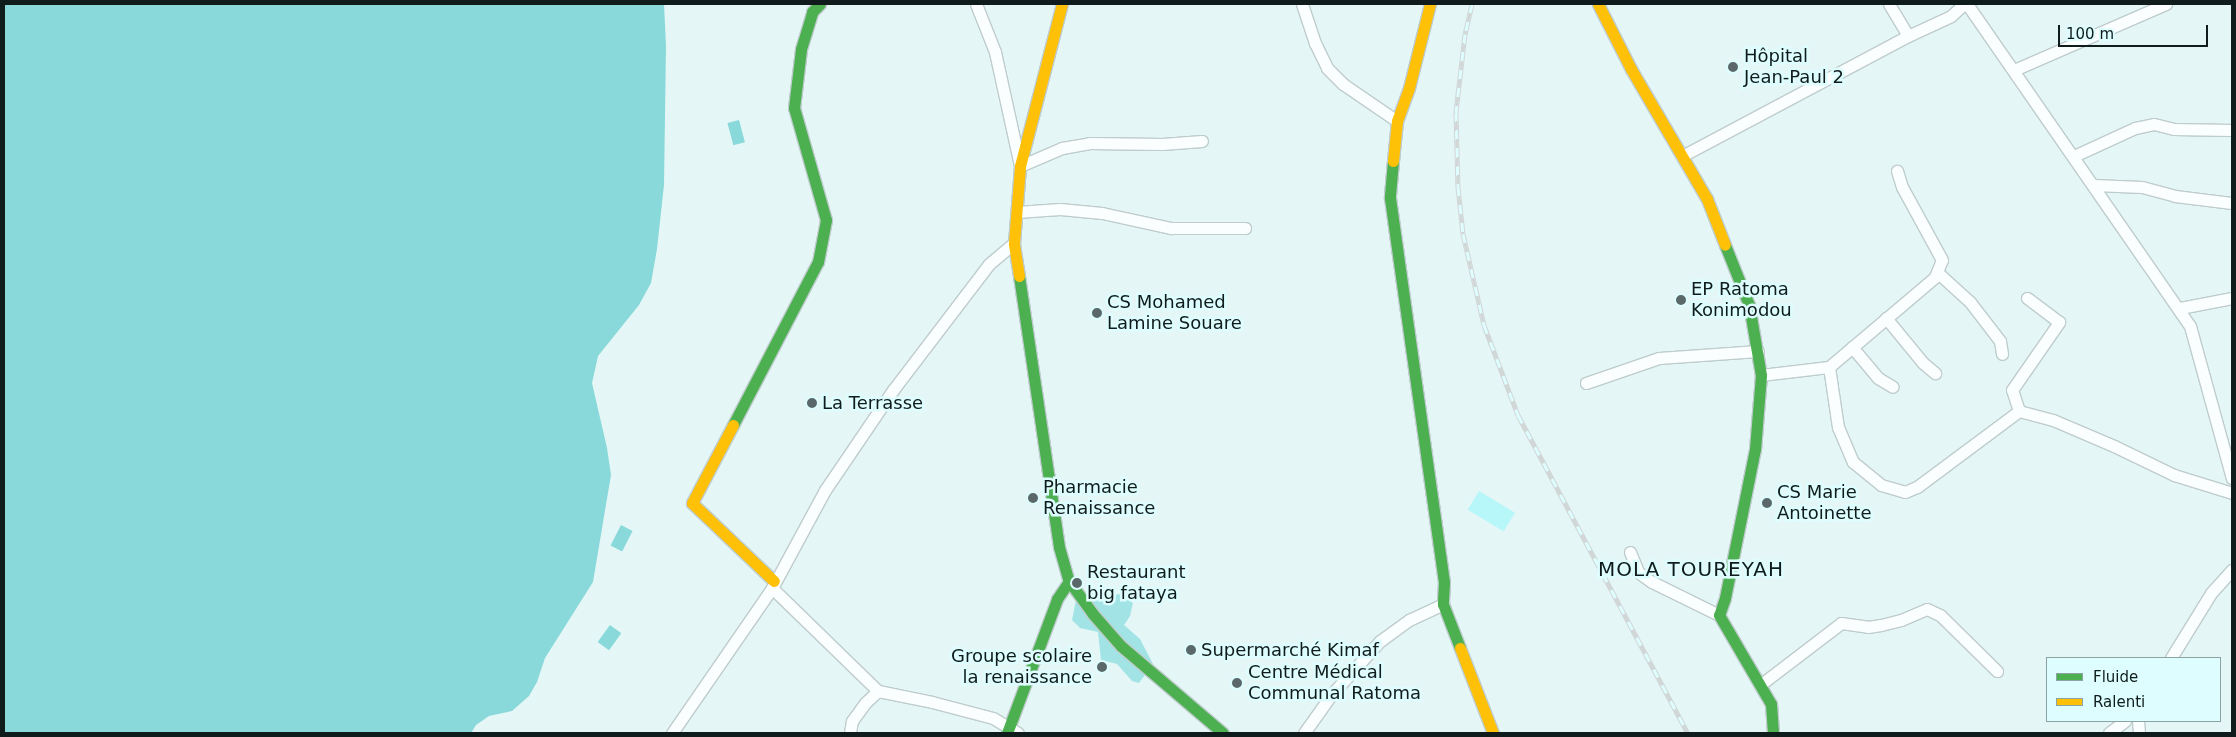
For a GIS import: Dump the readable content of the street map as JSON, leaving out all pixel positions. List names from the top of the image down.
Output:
{
  "districts": ["MOLA TOUREYAH"],
  "places": [
    "Hôpital Jean-Paul 2",
    "EP Ratoma Konimodou",
    "CS Mohamed Lamine Souare",
    "La Terrasse",
    "Pharmacie Renaissance",
    "CS Marie Antoinette",
    "Restaurant big fataya",
    "Supermarché Kimaf",
    "Groupe scolaire la renaissance",
    "Centre Médical Communal Ratoma"
  ],
  "legend": ["Fluide", "Ralenti"],
  "scale_bar": "100 m"
}
